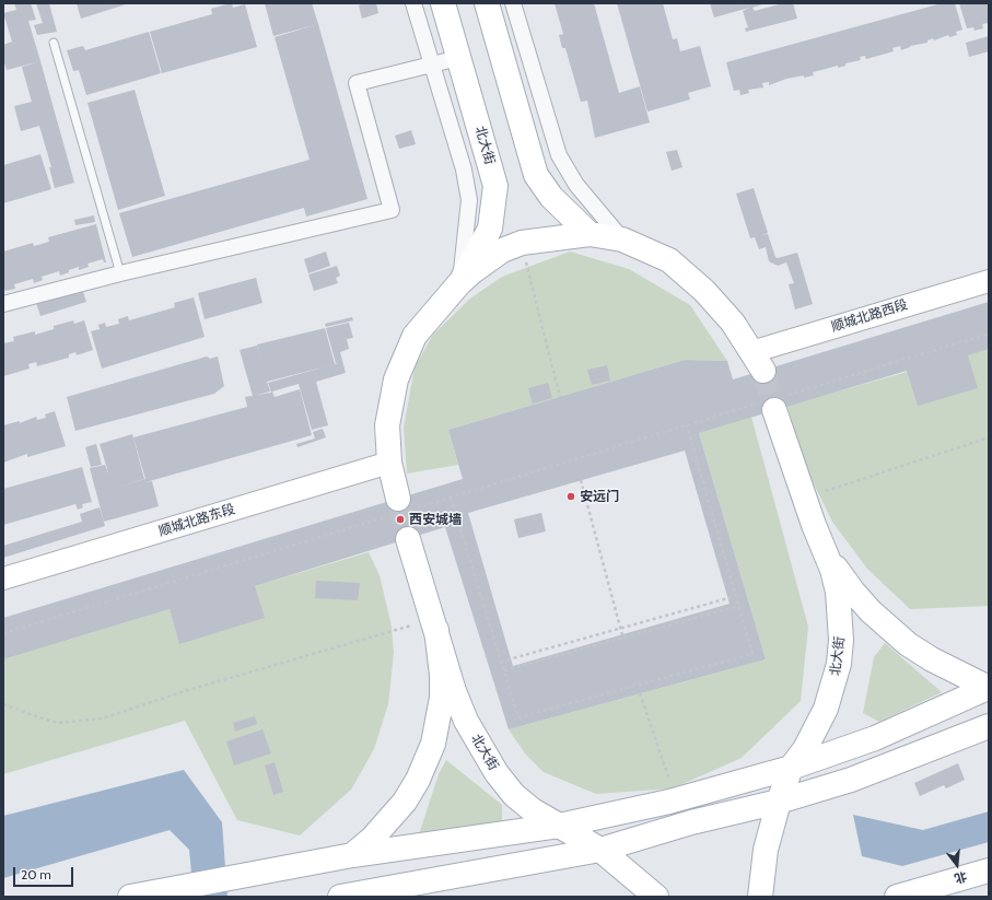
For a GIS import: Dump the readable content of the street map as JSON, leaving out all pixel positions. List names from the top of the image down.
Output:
{
  "streets": {
    "main road": ["北大街"],
    "street": ["顺城北路西段", "顺城北路东段"]
  },
  "crossings": [
    ["北大街", "顺城北路西段"],
    ["北大街", "顺城北路东段"]
  ],
  "places": ["安远门", "西安城墙"],
  "scale_bar": "20 m",
  "north": "bottom"
}
